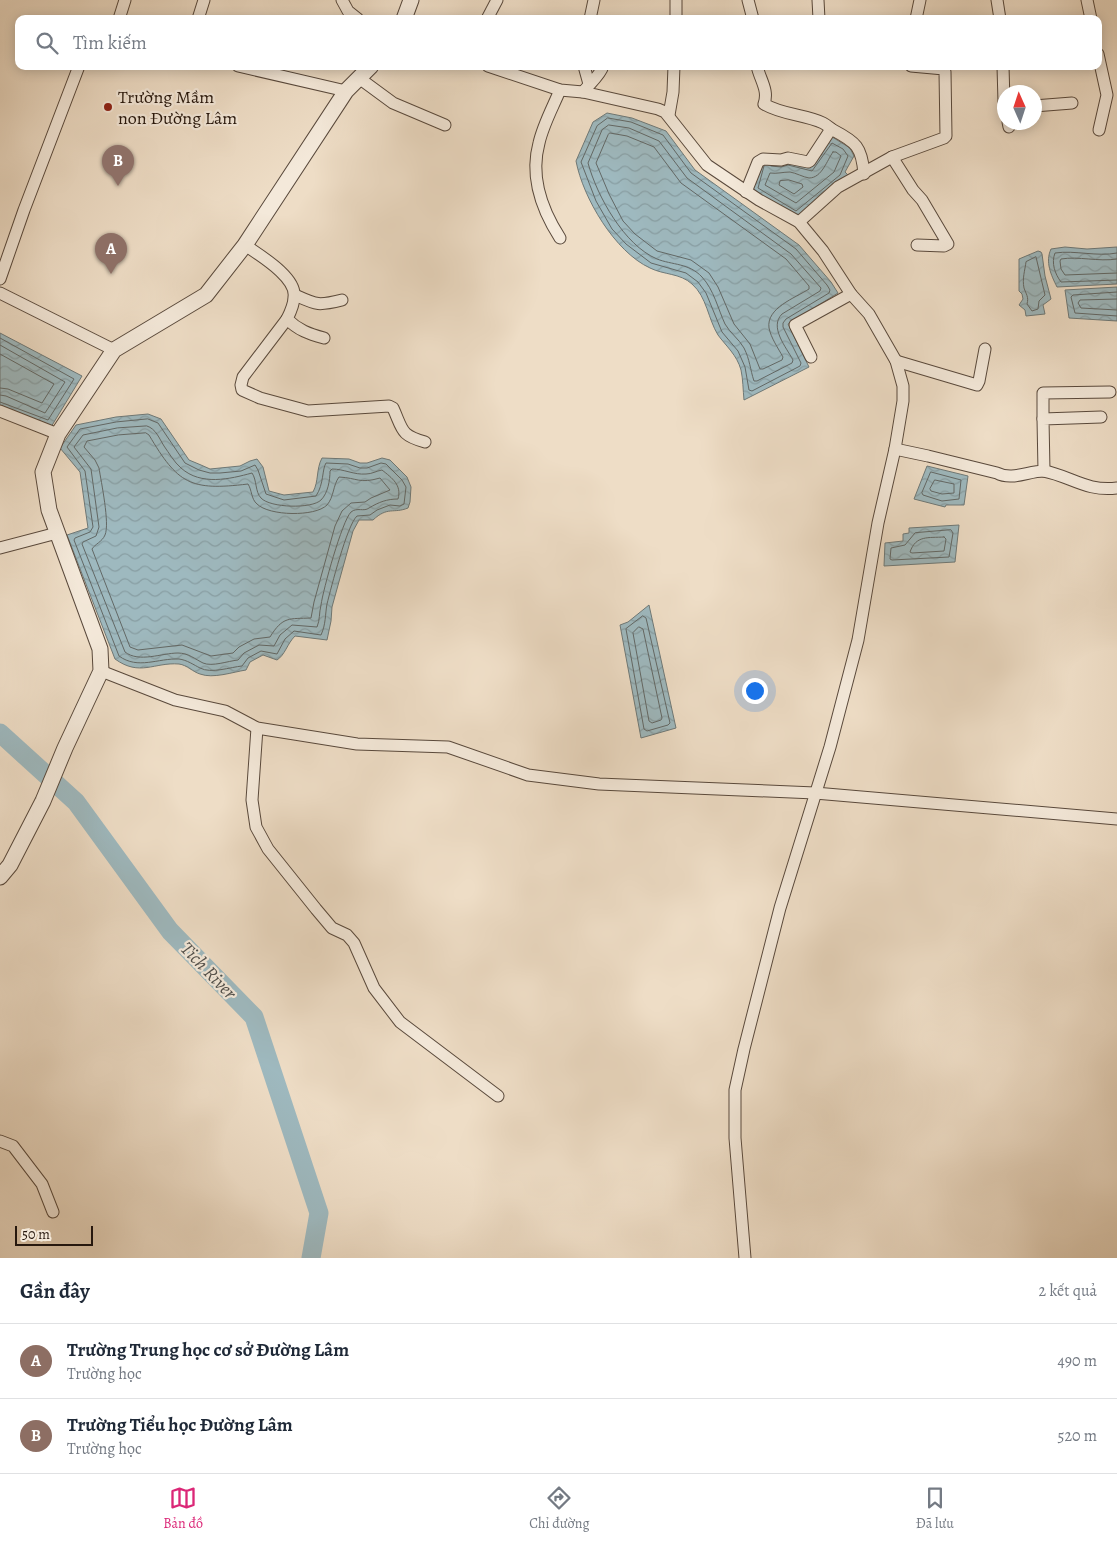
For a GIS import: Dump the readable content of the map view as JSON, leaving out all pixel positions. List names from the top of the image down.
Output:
{
  "water": ["Tich River"],
  "places": ["Trường Mầm non Đường Lâm"],
  "scale_bar": "50 m",
  "north": "top",
  "page": {
    "search": "Tìm kiếm",
    "pins": ["B", "A"],
    "scale": "50 m",
    "heading": ["Gần đây", "2 kết quả"],
    "list": [
      {
        "mark": "A",
        "name": "Trường Trung học cơ sở Đường Lâm",
        "note": "Trường học",
        "value": "490 m"
      },
      {
        "mark": "B",
        "name": "Trường Tiểu học Đường Lâm",
        "note": "Trường học",
        "value": "520 m"
      }
    ],
    "nav": ["Bản đồ", "Chỉ đường", "Đã lưu"]
  }
}
